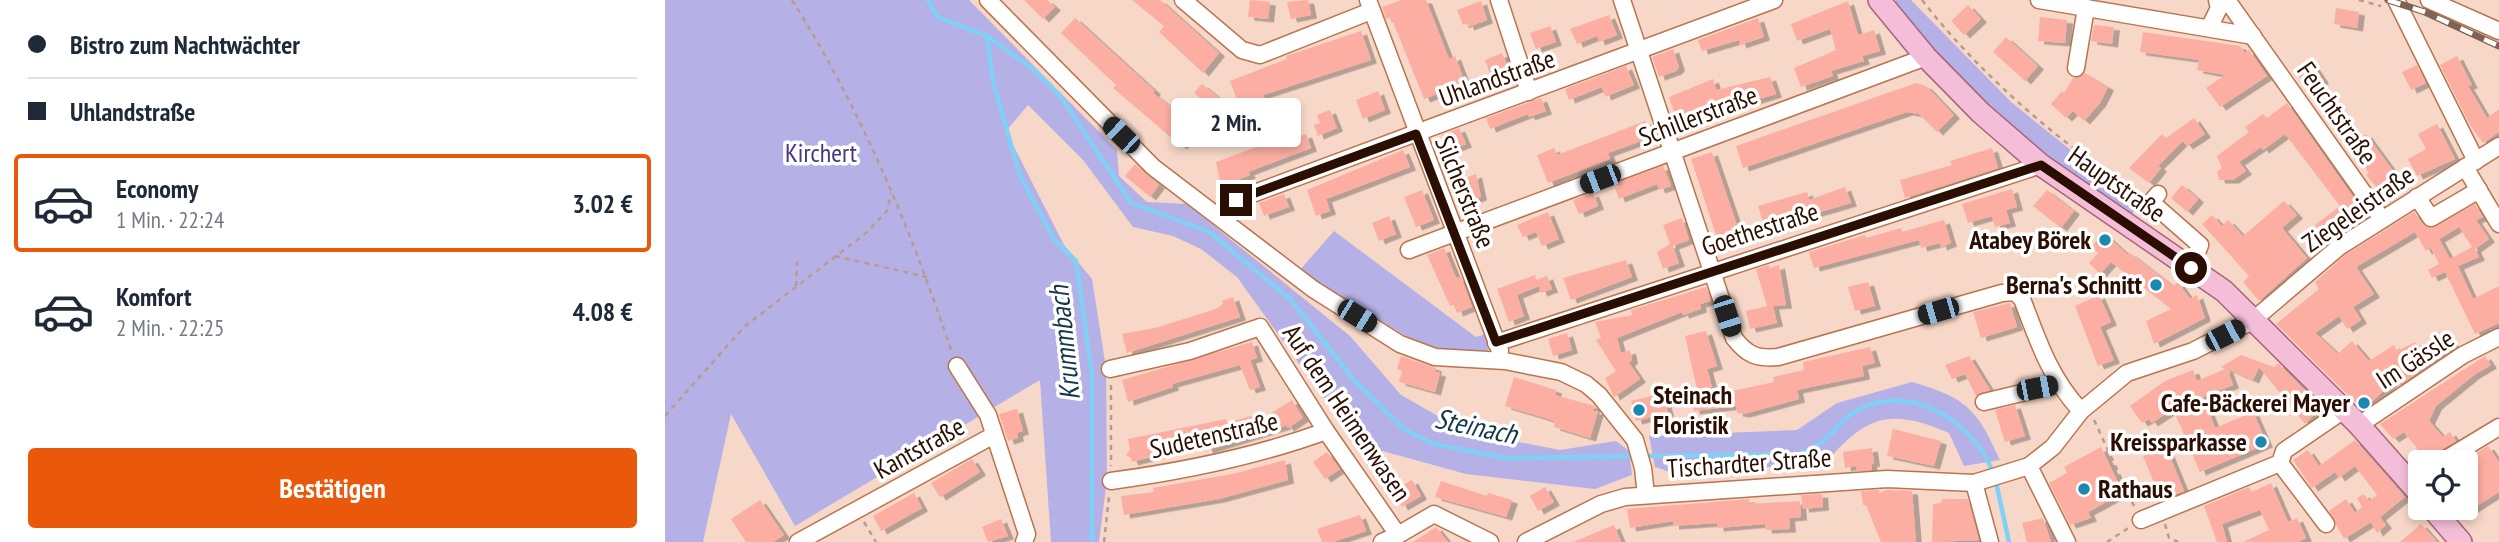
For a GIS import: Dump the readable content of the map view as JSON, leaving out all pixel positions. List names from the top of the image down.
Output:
{
  "streets": {
    "main road": ["Hauptstraße"],
    "street": [
      "Uhlandstraße",
      "Feuchtstraße",
      "Schillerstraße",
      "Silcherstraße",
      "Ziegeleistraße",
      "Goethestraße",
      "Im Gässle",
      "Auf dem Heimenwasen",
      "Sudetenstraße",
      "Kantstraße",
      "Tischardter Straße"
    ]
  },
  "crossings": [
    ["Uhlandstraße", "Silcherstraße"],
    ["Feuchtstraße", "Ziegeleistraße"],
    ["Schillerstraße", "Hauptstraße"],
    ["Schillerstraße", "Silcherstraße"],
    ["Hauptstraße", "Ziegeleistraße"],
    ["Hauptstraße", "Goethestraße"],
    ["Hauptstraße", "Im Gässle"],
    ["Silcherstraße", "Goethestraße"],
    ["Ziegeleistraße", "Tischardter Straße"],
    ["Auf dem Heimenwasen", "Sudetenstraße"]
  ],
  "water": ["Krummbach", "Steinach"],
  "parks": ["Kirchert"],
  "places": [
    "Atabey Börek",
    "Berna's Schnitt",
    "Cafe-Bäckerei Mayer",
    "Steinach Floristik",
    "Kreissparkasse",
    "Rathaus"
  ],
  "page": {
    "banner": ["Bistro zum Nachtwächter", "Uhlandstraße"],
    "bubble": "2 Min.",
    "list": [
      {
        "name": "Economy",
        "note": "1 Min. · 22:24",
        "value": "3.02 €"
      },
      {
        "name": "Komfort",
        "note": "2 Min. · 22:25",
        "value": "4.08 €"
      }
    ],
    "buttons": "Bestätigen"
  }
}
